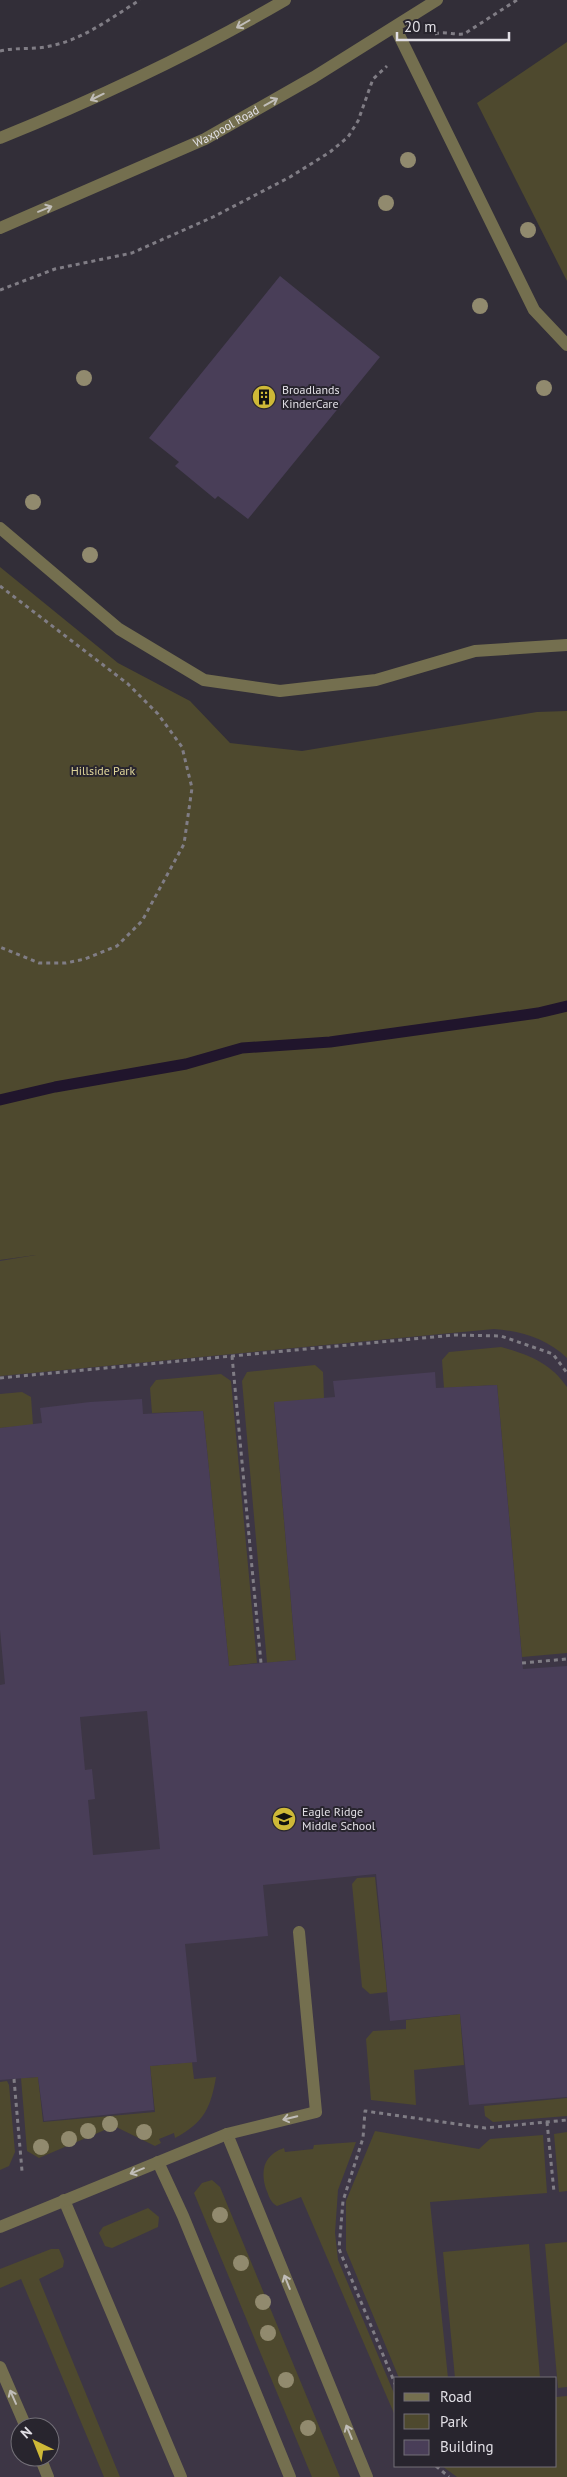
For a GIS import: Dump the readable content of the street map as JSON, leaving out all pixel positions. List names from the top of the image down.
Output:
{
  "streets": {
    "street": ["Waxpool Road"]
  },
  "parks": ["Hillside Park"],
  "places": {
    "building": ["Broadlands KinderCare"],
    "school or university": ["Eagle Ridge Middle School"]
  },
  "legend": ["Road", "Park", "Building"],
  "scale_bar": "20 m",
  "north": "top left"
}
